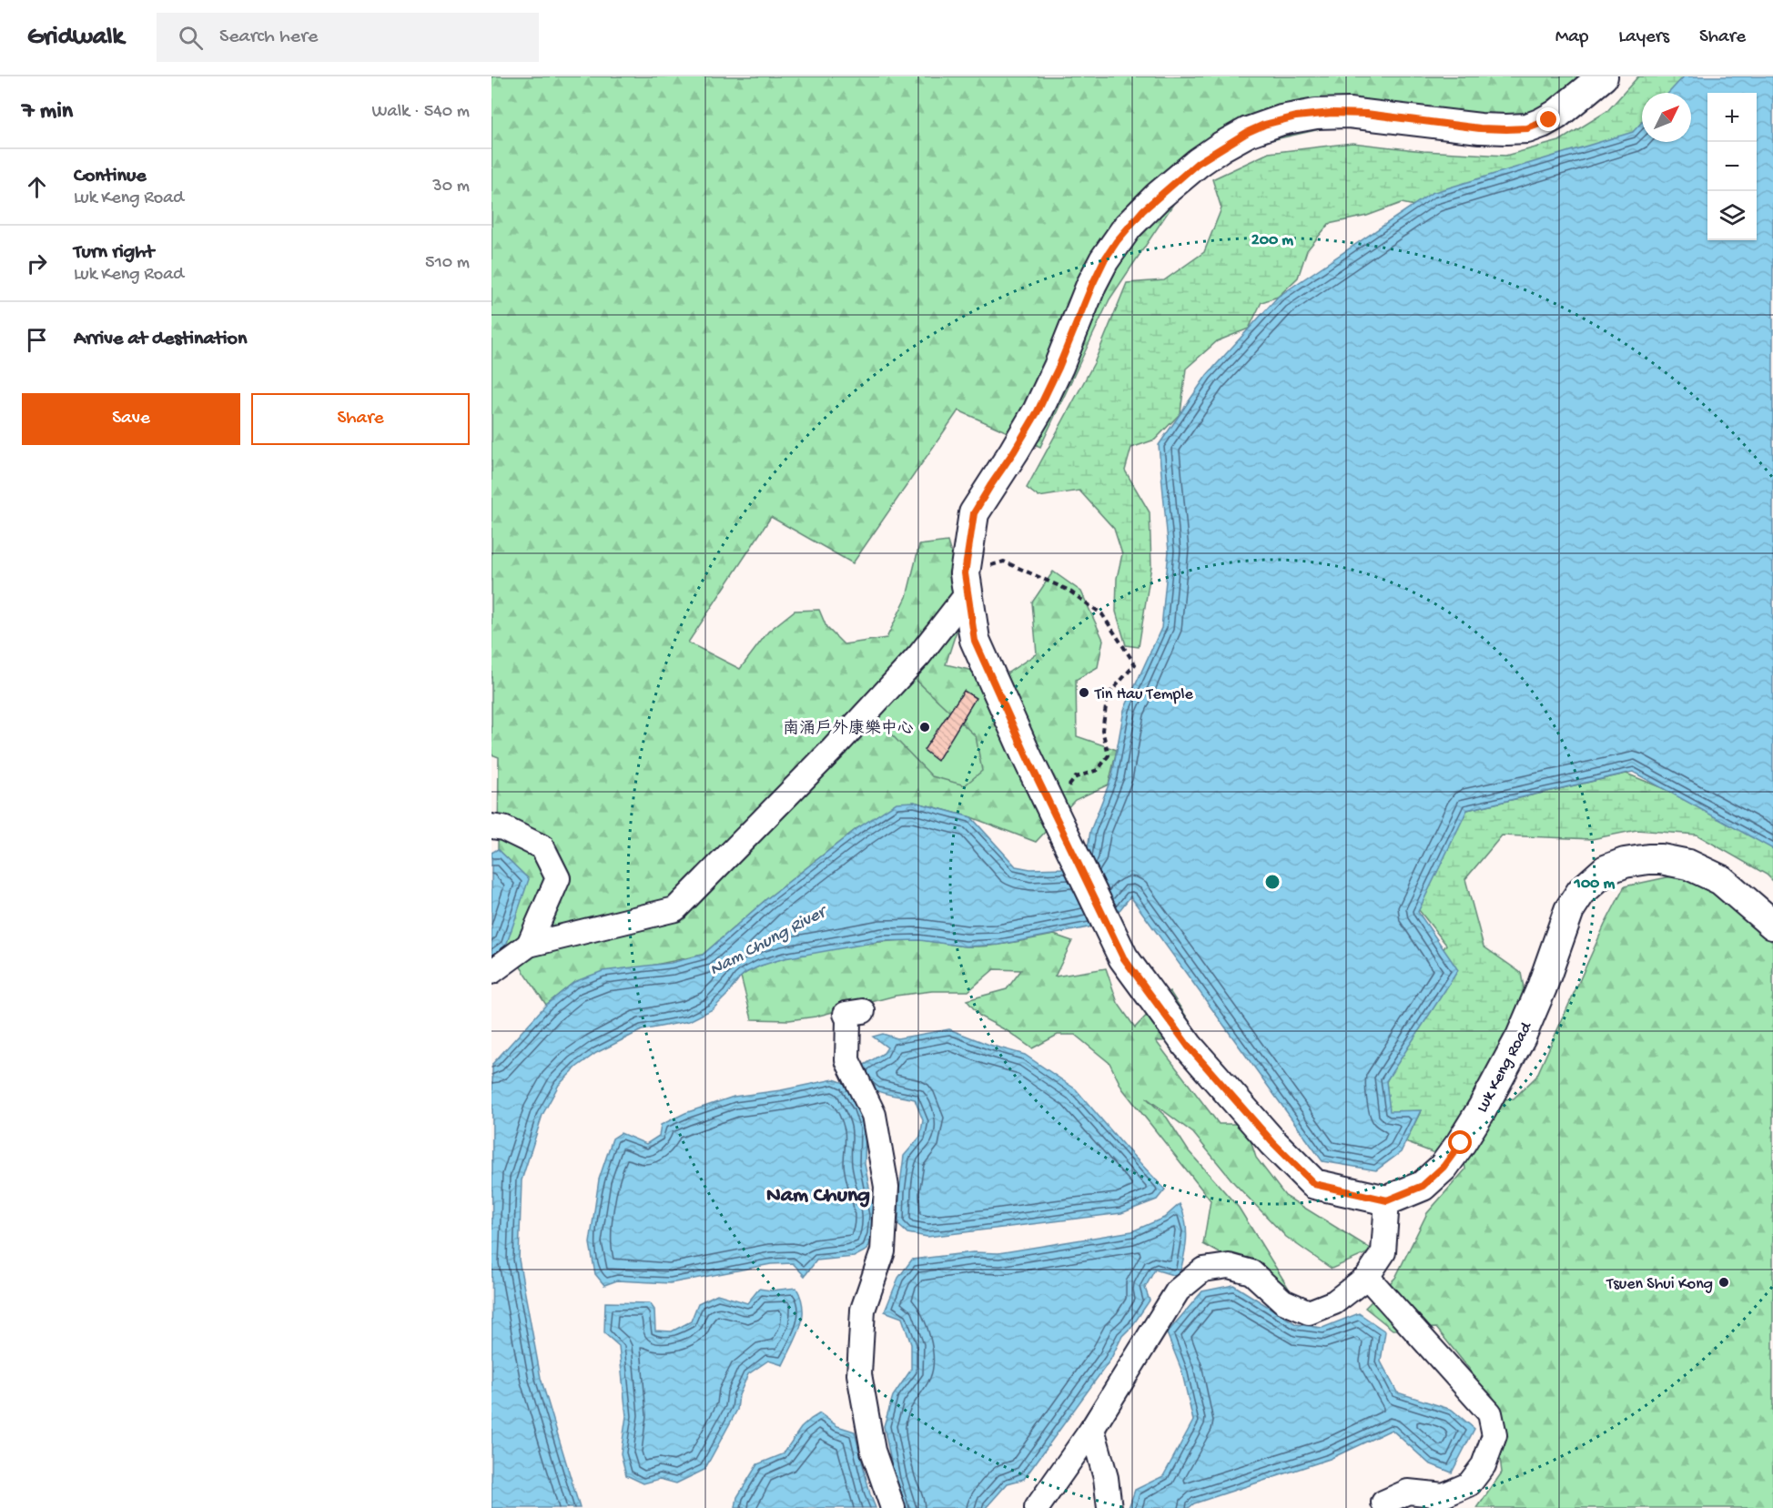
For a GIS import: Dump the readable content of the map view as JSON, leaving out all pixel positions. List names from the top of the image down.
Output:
{
  "streets": {
    "street": ["Luk Keng Road"]
  },
  "districts": ["Nam Chung"],
  "water": ["Nam Chung River"],
  "places": ["Tin Hau Temple", "南涌戶外康樂中心", "Tsuen Shui Kong"],
  "north": "top right",
  "page": {
    "header": "Gridwalk",
    "search": "Search here",
    "nav": ["Map", "Layers", "Share"],
    "heading": ["7 min", "Walk · 540 m"],
    "map_buttons": ["+", "−"],
    "list": [
      ["Continue", "Luk Keng Road", "30 m"],
      ["Turn right", "Luk Keng Road", "510 m"],
      "Arrive at destination"
    ],
    "buttons": ["Save", "Share"]
  },
  "rings": ["200 m", "100 m"]
}
